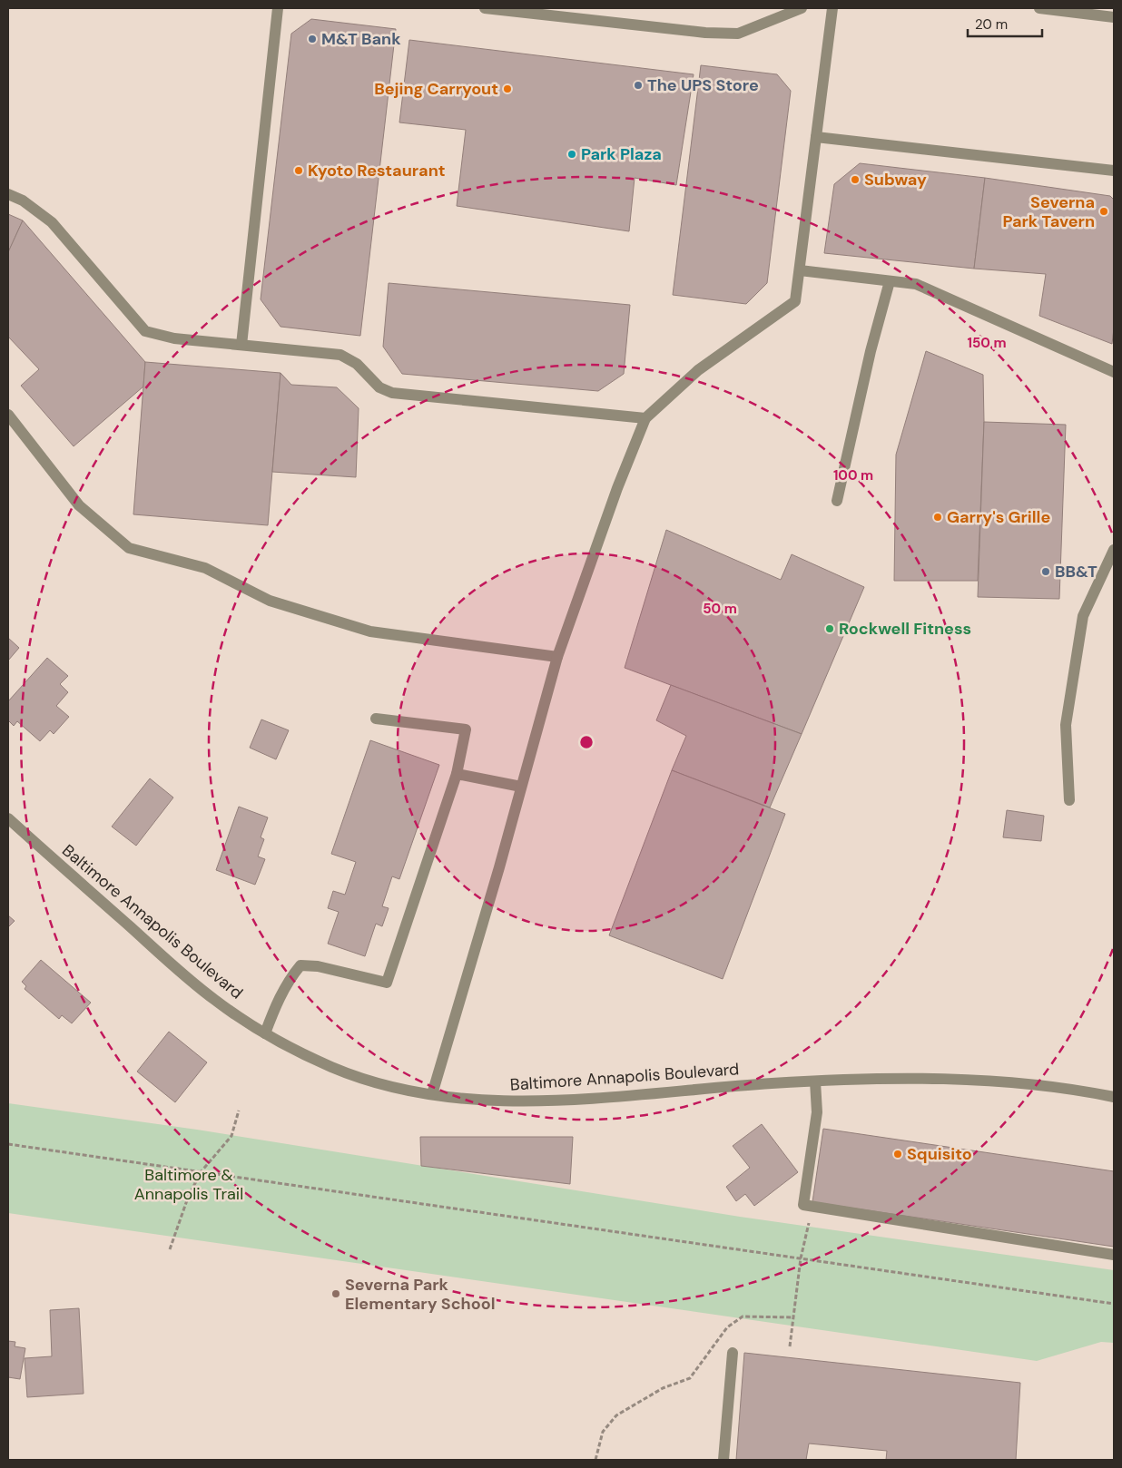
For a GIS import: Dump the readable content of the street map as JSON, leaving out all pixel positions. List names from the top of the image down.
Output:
{
  "streets": {
    "street": ["Baltimore Annapolis Boulevard"]
  },
  "parks": ["Baltimore & Annapolis Trail"],
  "places": [
    "M&T Bank",
    "The UPS Store",
    "Bejing Carryout",
    "Park Plaza",
    "Kyoto Restaurant",
    "Subway",
    "Severna Park Tavern",
    "Garry's Grille",
    "BB&T",
    "Rockwell Fitness",
    "Squisito",
    "Severna Park Elementary School"
  ],
  "scale_bar": "20 m",
  "rings": ["150 m", "100 m", "50 m"]
}
